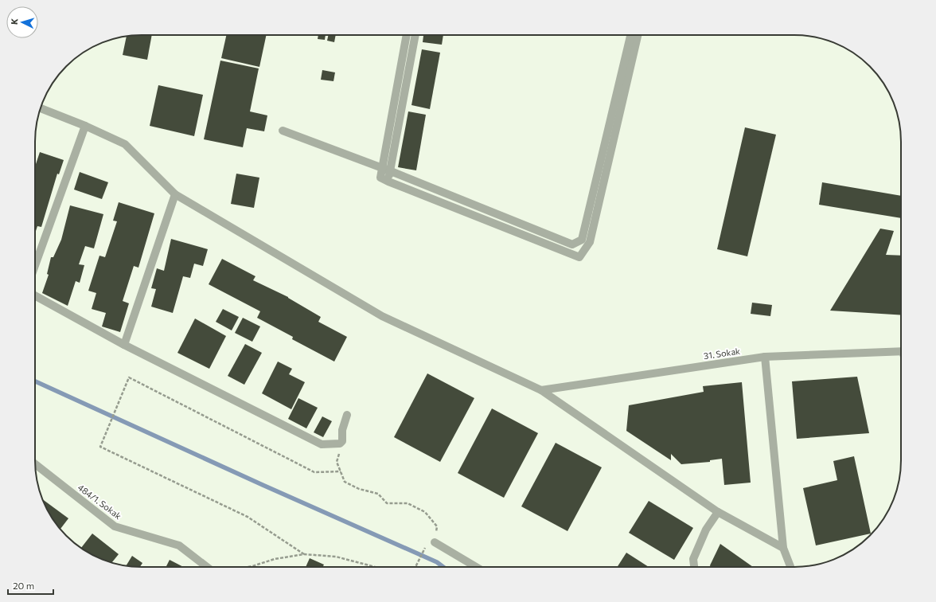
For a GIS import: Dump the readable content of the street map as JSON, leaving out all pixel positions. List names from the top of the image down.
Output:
{
  "streets": {
    "street": ["31. Sokak", "484/1. Sokak"]
  },
  "scale_bar": "20 m",
  "north": "left"
}
